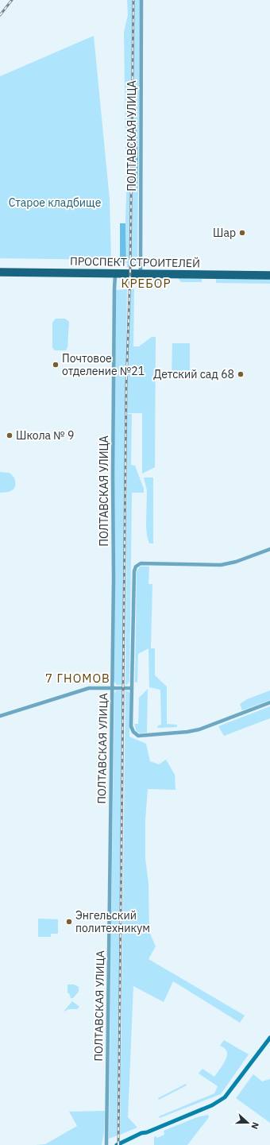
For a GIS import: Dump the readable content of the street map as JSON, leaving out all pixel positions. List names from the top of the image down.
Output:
{
  "streets": {
    "main road": ["ПРОСПЕКТ СТРОИТЕЛЕЙ"],
    "street": ["ПОЛТАВСКАЯ УЛИЦА"]
  },
  "crossings": [
    ["ПОЛТАВСКАЯ УЛИЦА", "ПРОСПЕКТ СТРОИТЕЛЕЙ"]
  ],
  "districts": ["КРЕБОР", "7 ГНОМОВ"],
  "parks": ["Старое кладбище"],
  "places": [
    "Шар",
    "Почтовое отделение №21",
    "Детский сад 68",
    "Школа № 9",
    "Энгельский политехникум"
  ],
  "north": "right"
}
